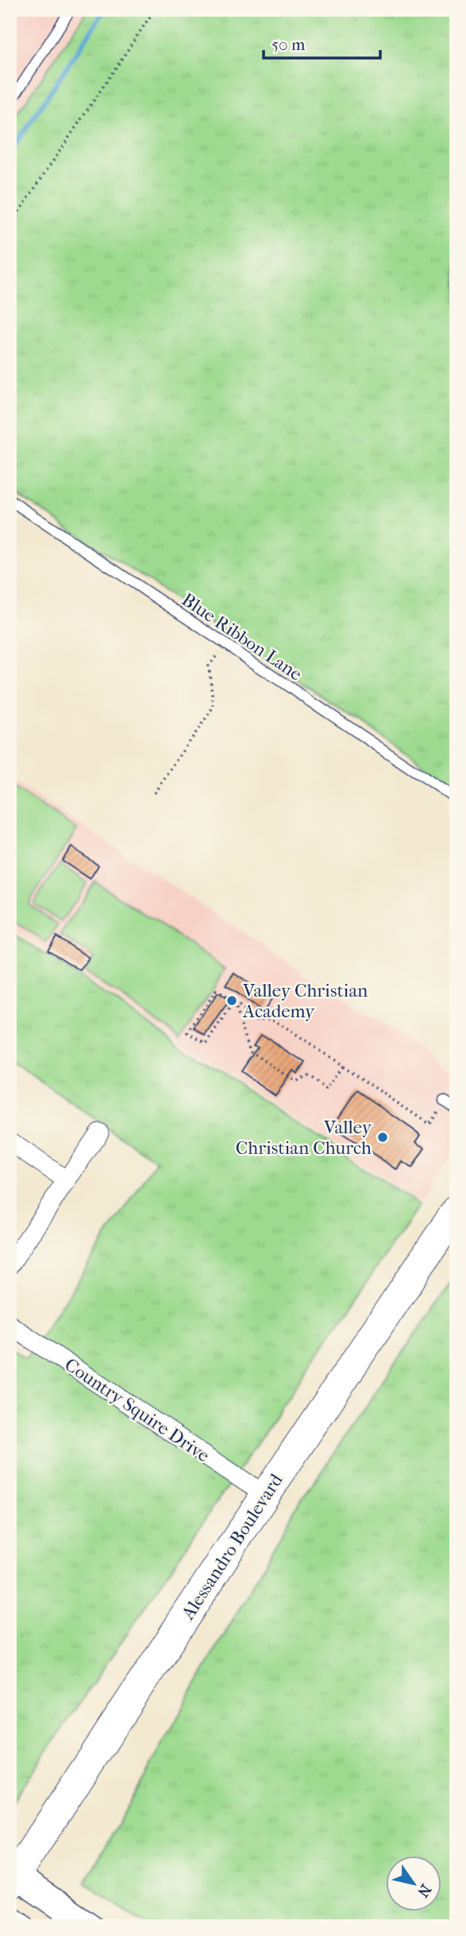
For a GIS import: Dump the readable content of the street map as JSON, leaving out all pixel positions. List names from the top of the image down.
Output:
{
  "streets": {
    "main road": ["Alessandro Boulevard"],
    "street": ["Country Squire Drive"],
    "lane": ["Blue Ribbon Lane"]
  },
  "crossings": [
    ["Country Squire Drive", "Alessandro Boulevard"]
  ],
  "places": ["Valley Christian Academy", "Valley Christian Church"],
  "scale_bar": "50 m",
  "north": "bottom right"
}
